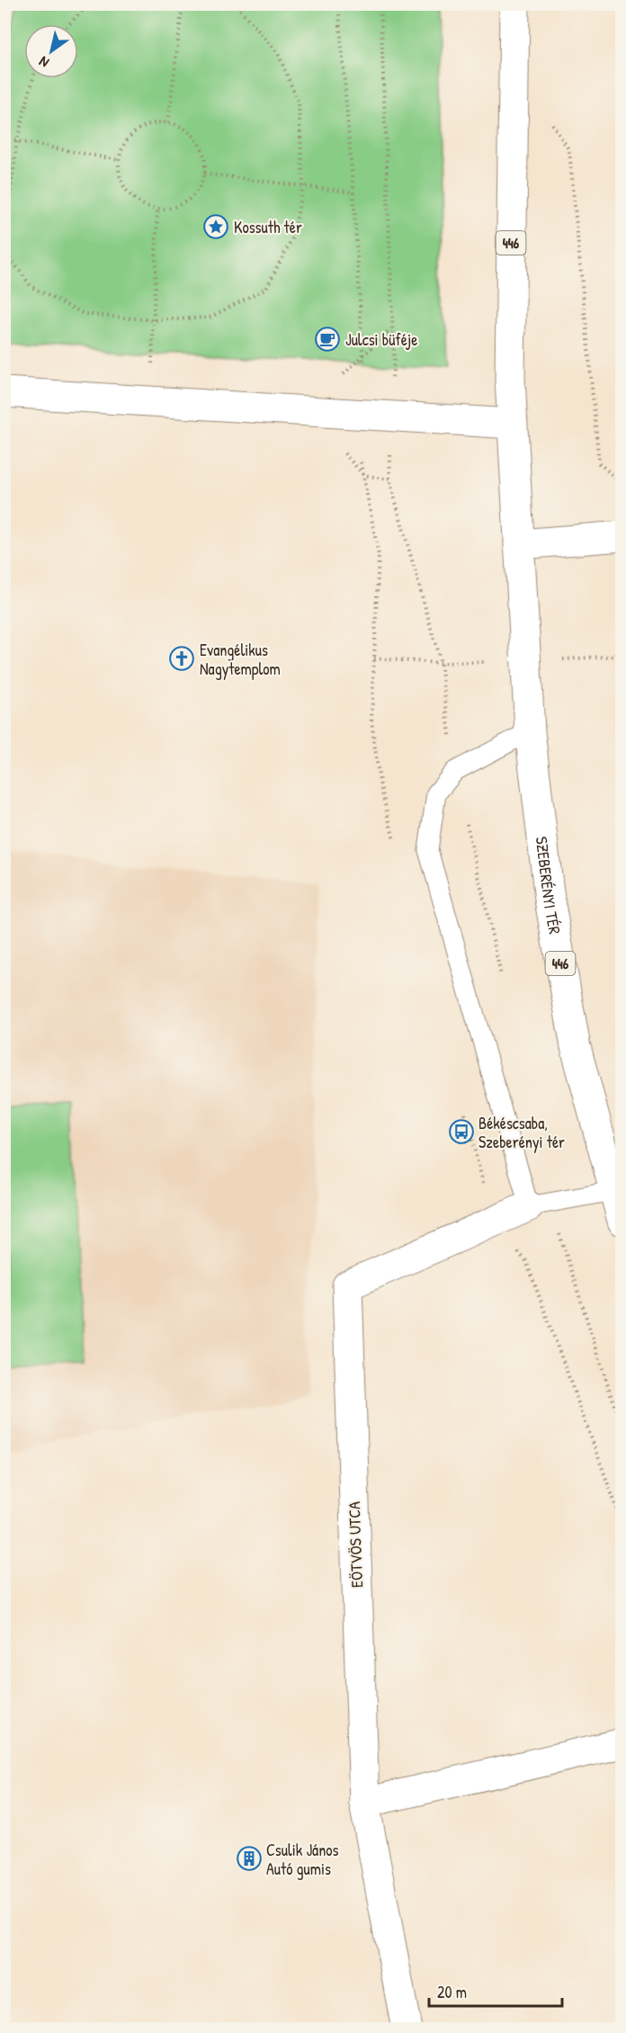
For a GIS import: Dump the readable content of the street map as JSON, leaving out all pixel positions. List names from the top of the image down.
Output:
{
  "streets": {
    "street": ["446", "SZEBERÉNYI TÉR", "EÖTVÖS UTCA"]
  },
  "crossings": [
    ["446", "SZEBERÉNYI TÉR"]
  ],
  "places": {
    "place": ["Kossuth tér"],
    "cafe": ["Julcsi büféje"],
    "church": ["Evangélikus Nagytemplom"],
    "bus stop": ["Békéscsaba, Szeberényi tér"],
    "building": ["Csulik János Autó gumis"]
  },
  "scale_bar": "20 m",
  "north": "bottom left"
}
